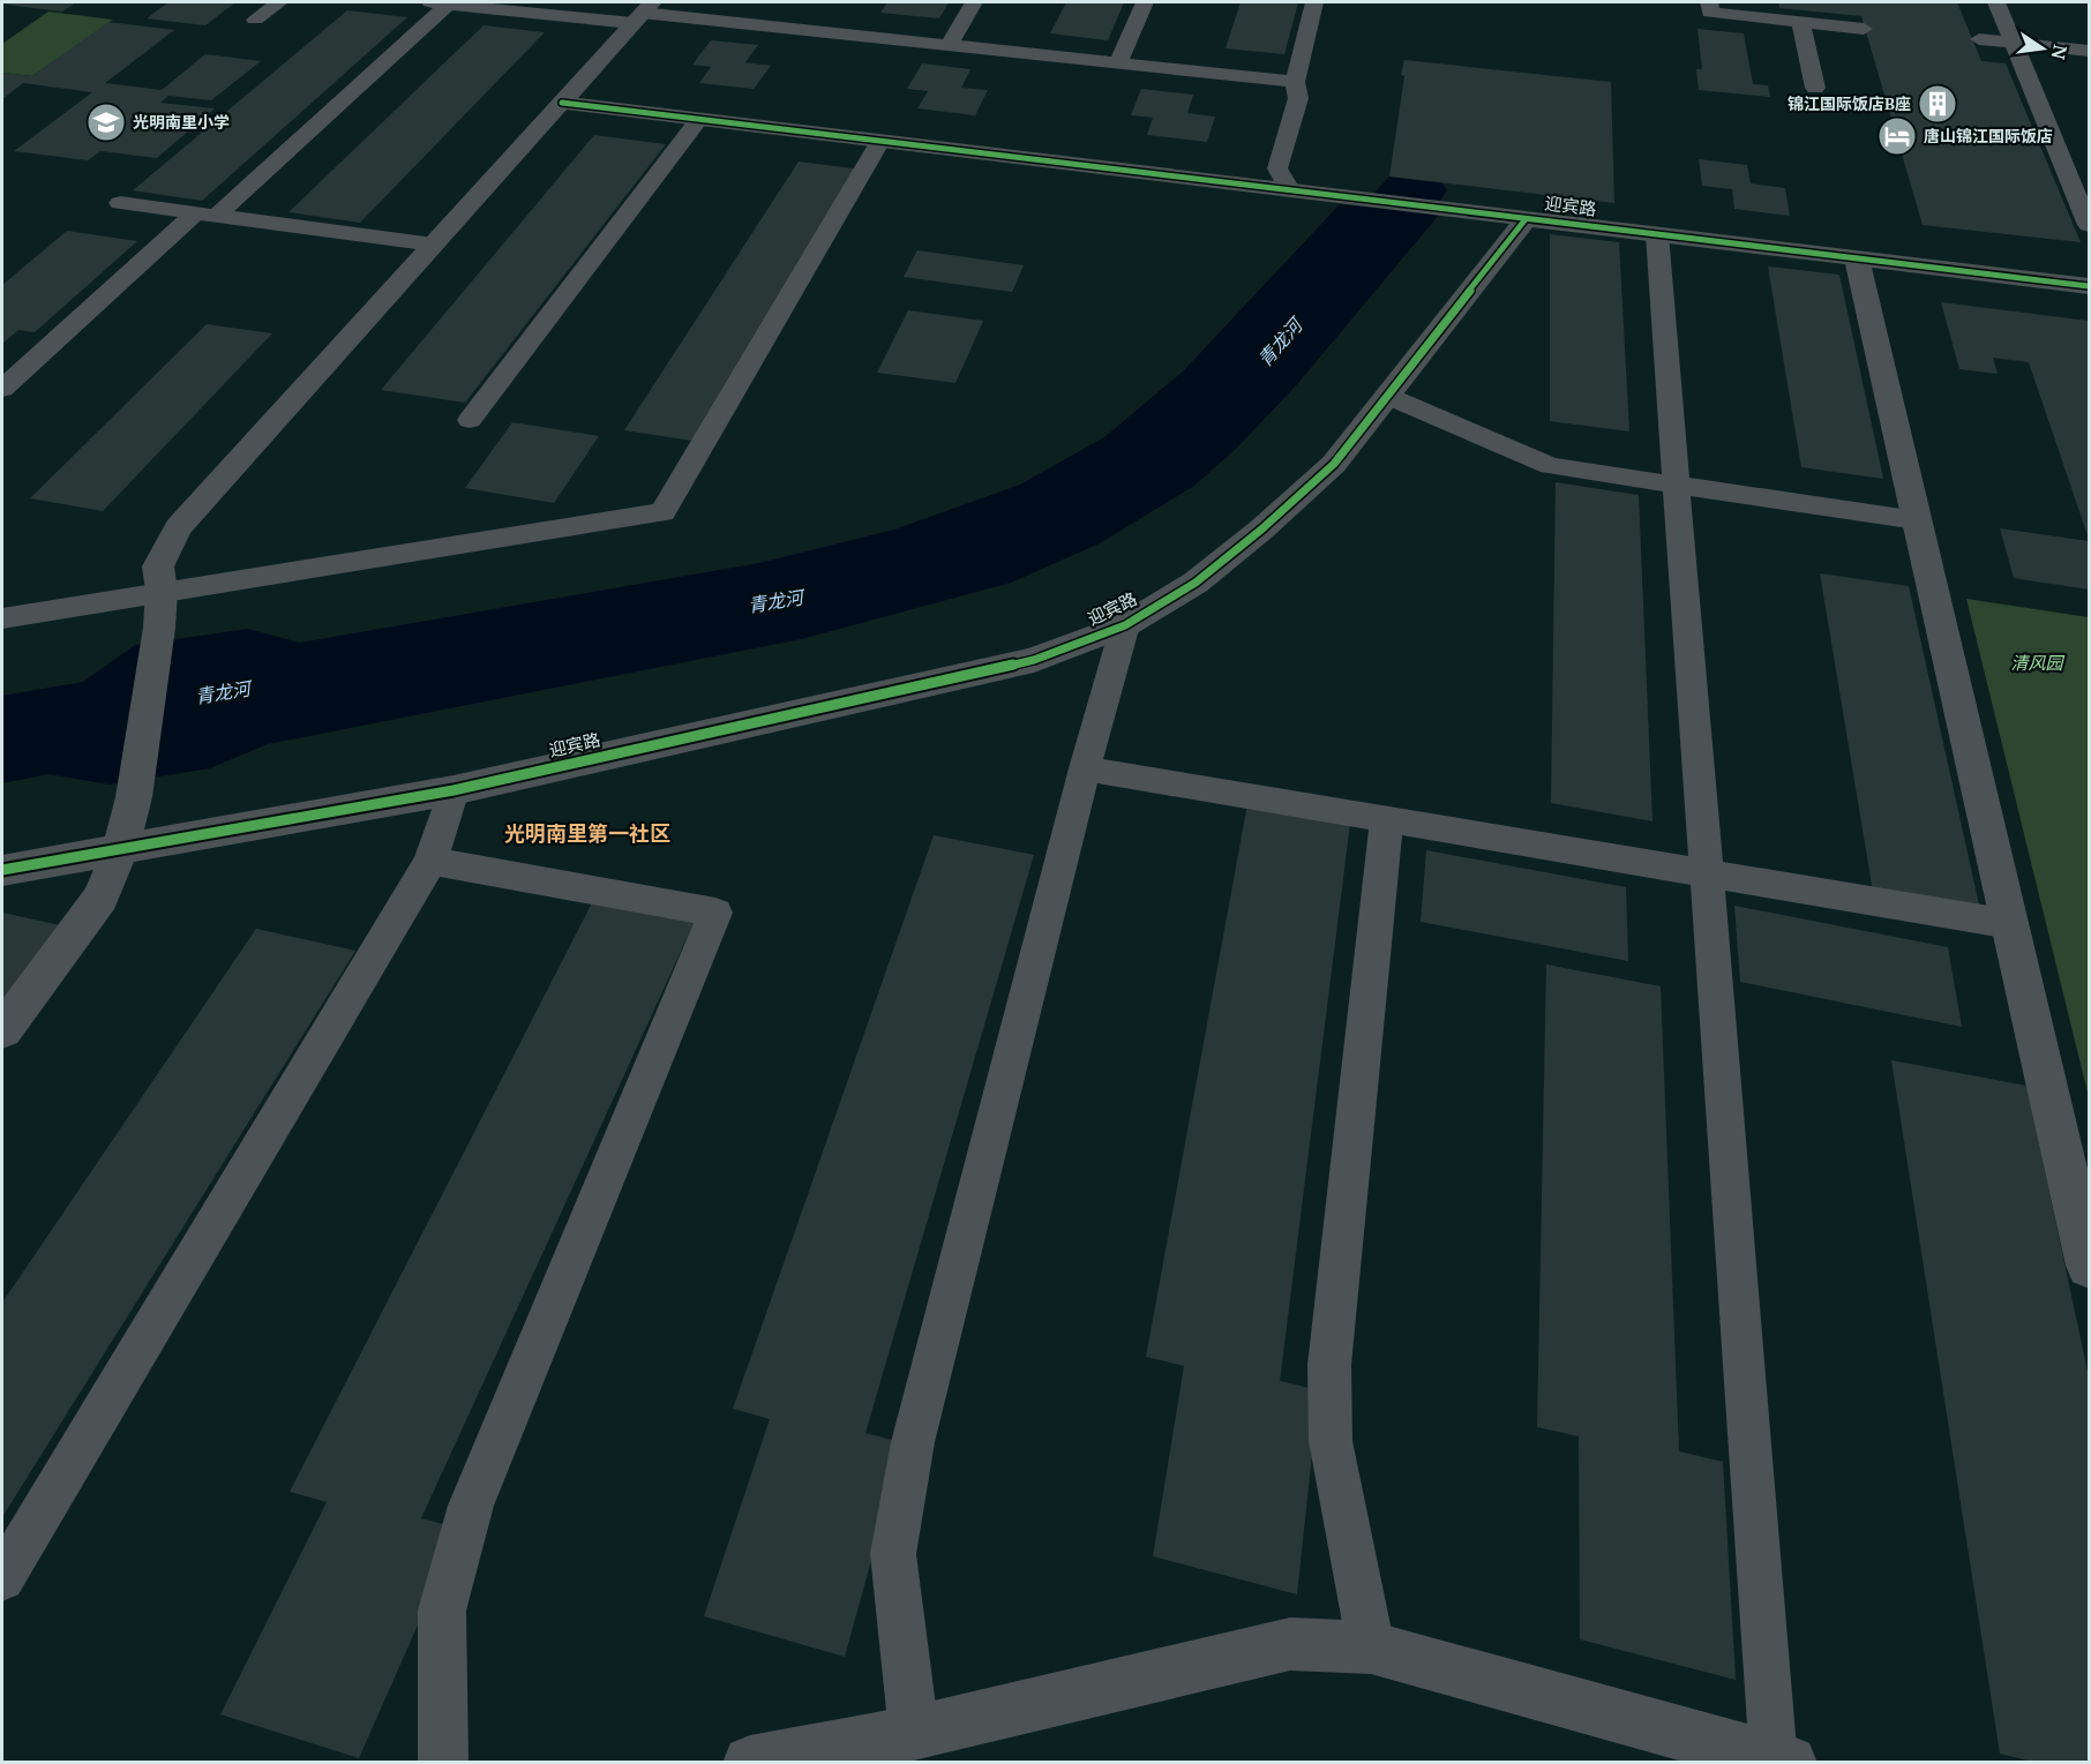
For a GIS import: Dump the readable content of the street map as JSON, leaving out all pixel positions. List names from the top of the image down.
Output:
{
  "streets": {
    "street": ["迎宾路"]
  },
  "districts": ["光明南里第一社区"],
  "water": ["青龙河"],
  "parks": ["清风园"],
  "places": {
    "building": ["锦江国际饭店B座"],
    "school or university": ["光明南里小学"],
    "hotel": ["唐山锦江国际饭店"]
  },
  "north": "right"
}
